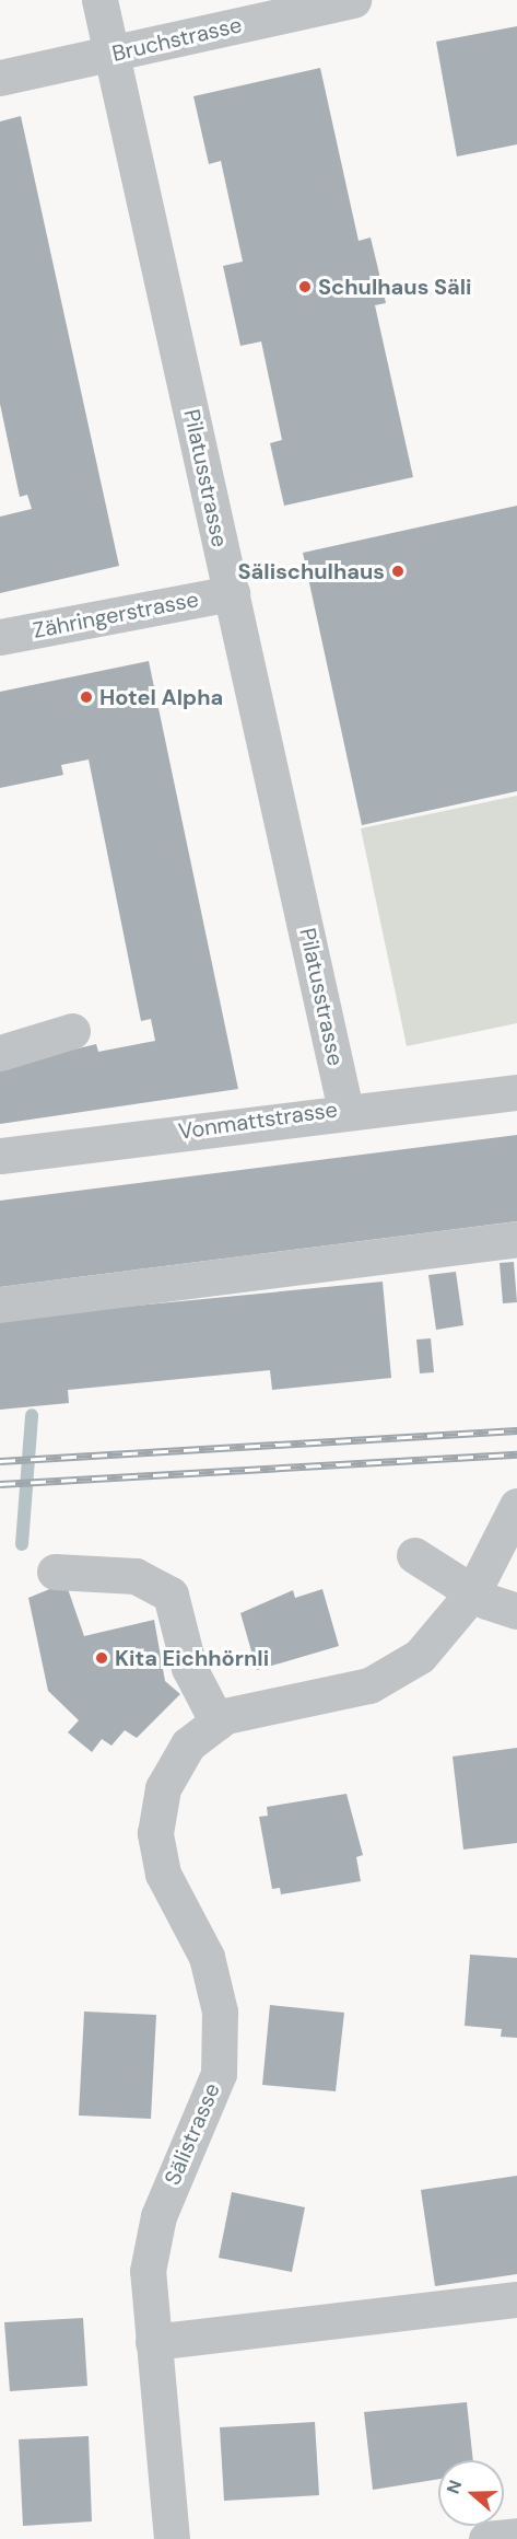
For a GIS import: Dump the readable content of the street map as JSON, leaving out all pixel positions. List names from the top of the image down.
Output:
{
  "streets": {
    "street": [
      "Bruchstrasse",
      "Pilatusstrasse",
      "Zähringerstrasse",
      "Vonmattstrasse",
      "Sälistrasse"
    ]
  },
  "crossings": [
    ["Bruchstrasse", "Pilatusstrasse"],
    ["Pilatusstrasse", "Zähringerstrasse"],
    ["Pilatusstrasse", "Vonmattstrasse"]
  ],
  "places": [
    "Schulhaus Säli",
    "Sälischulhaus",
    "Hotel Alpha",
    "Kita Eichhörnli"
  ],
  "north": "left"
}
